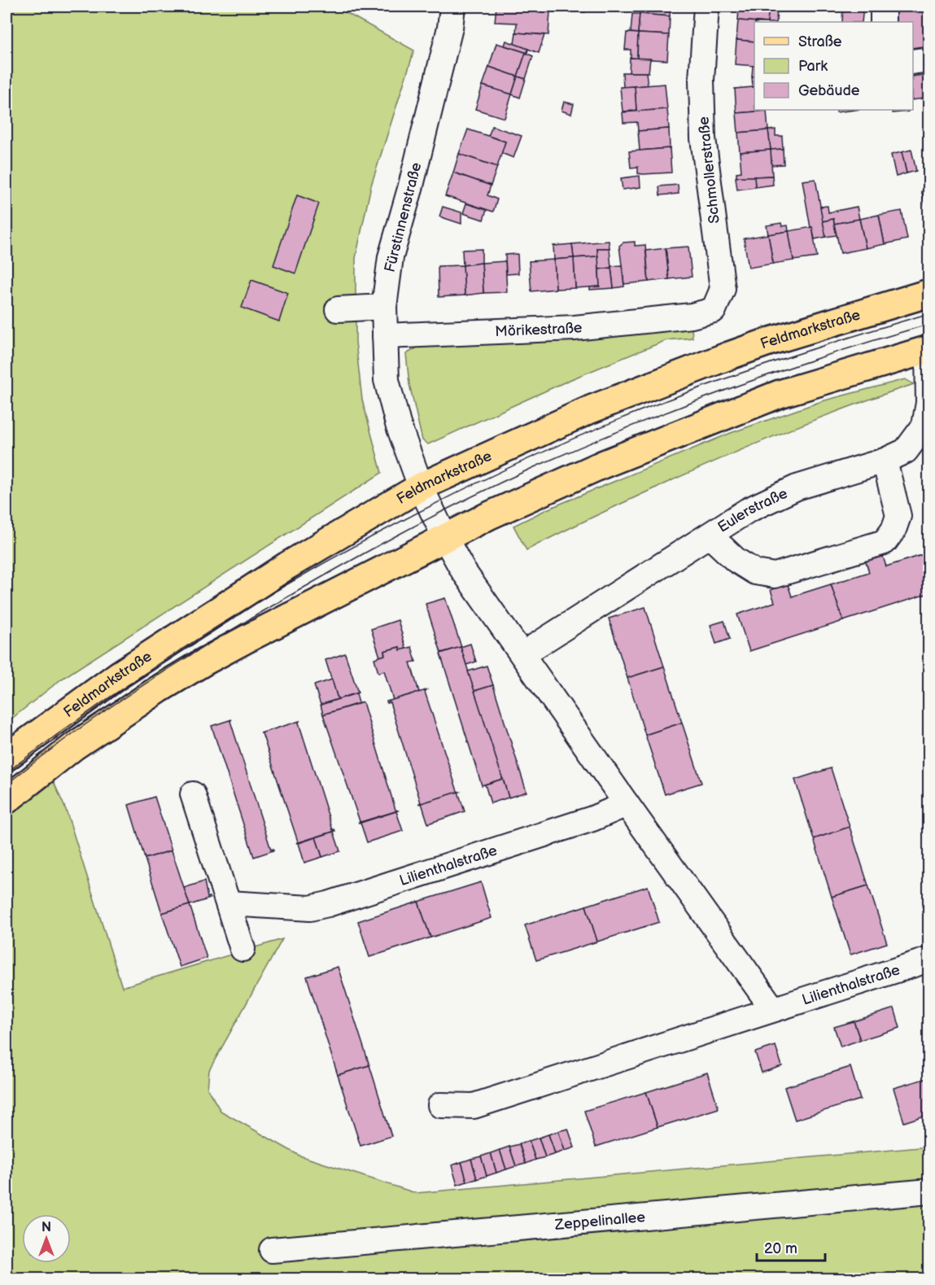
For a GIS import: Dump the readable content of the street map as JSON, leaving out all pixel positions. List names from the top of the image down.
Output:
{
  "streets": {
    "main road": ["Feldmarkstraße"],
    "street": [
      "Schmollerstraße",
      "Fürstinnenstraße",
      "Mörikestraße",
      "Eulerstraße",
      "Lilienthalstraße",
      "Zeppelinallee"
    ]
  },
  "crossings": [
    ["Schmollerstraße", "Mörikestraße"],
    ["Fürstinnenstraße", "Mörikestraße"],
    ["Fürstinnenstraße", "Feldmarkstraße"]
  ],
  "legend": ["Straße", "Park", "Gebäude"],
  "scale_bar": "20 m",
  "north": "top"
}
